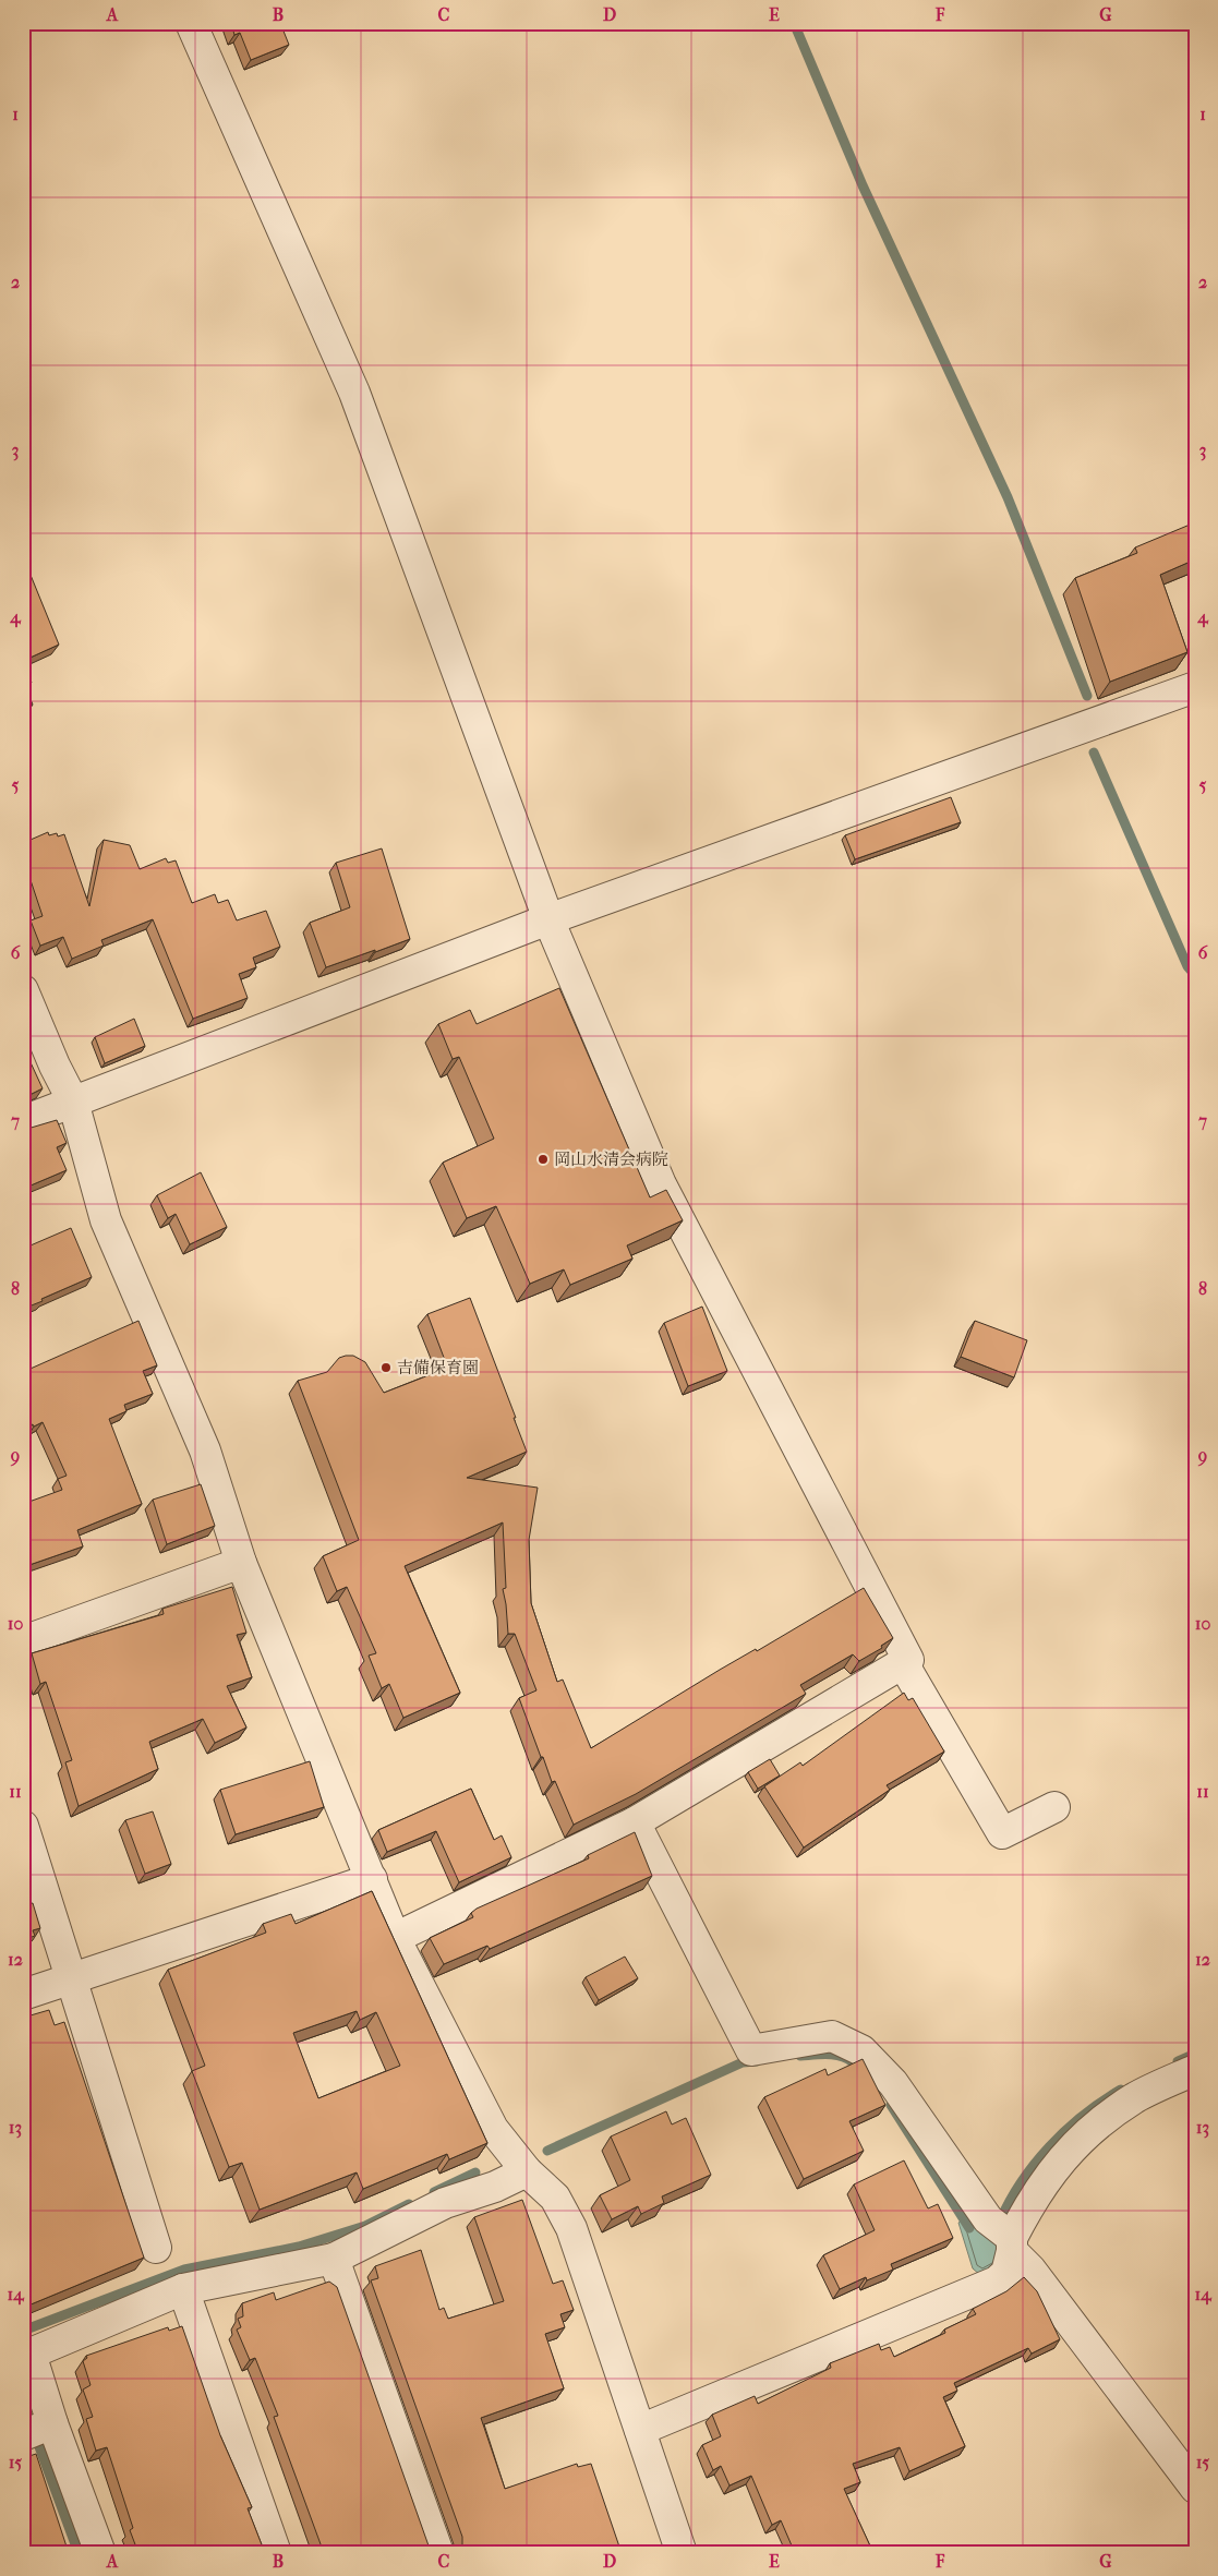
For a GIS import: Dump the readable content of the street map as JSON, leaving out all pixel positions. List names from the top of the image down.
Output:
{
  "places": ["岡山水清会病院", "吉備保育園"],
  "grid": {
    "columns": [
      "A",
      "B",
      "C",
      "D",
      "E",
      "F",
      "G"
    ],
    "rows": [
      "1",
      "2",
      "3",
      "4",
      "5",
      "6",
      "7",
      "8",
      "9",
      "10",
      "11",
      "12",
      "13",
      "14",
      "15"
    ]
  }
}
